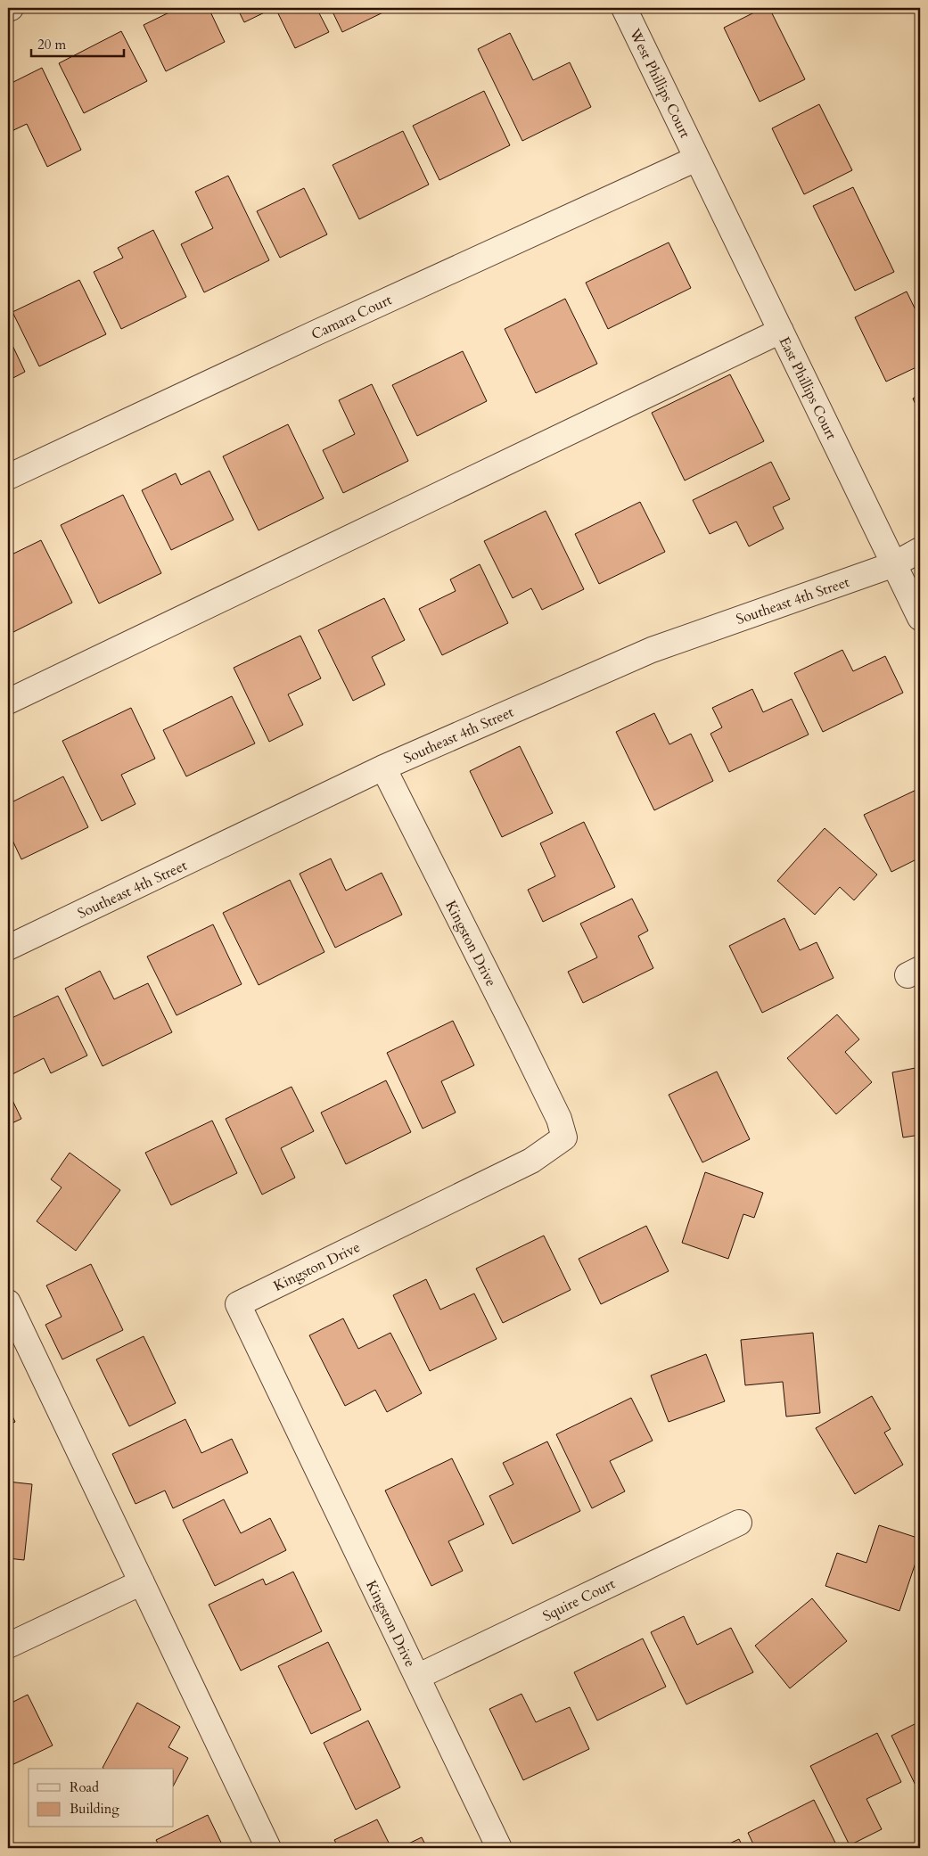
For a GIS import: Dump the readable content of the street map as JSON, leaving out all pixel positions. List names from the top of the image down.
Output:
{
  "streets": {
    "street": [
      "West Phillips Court",
      "Camara Court",
      "East Phillips Court",
      "Southeast 4th Street",
      "Kingston Drive",
      "Squire Court"
    ]
  },
  "crossings": [
    ["West Phillips Court", "Camara Court"],
    ["West Phillips Court", "East Phillips Court"],
    ["Camara Court", "East Phillips Court"],
    ["East Phillips Court", "Southeast 4th Street"],
    ["Southeast 4th Street", "Kingston Drive"],
    ["Kingston Drive", "Squire Court"]
  ],
  "legend": ["Road", "Building"],
  "scale_bar": "20 m"
}
